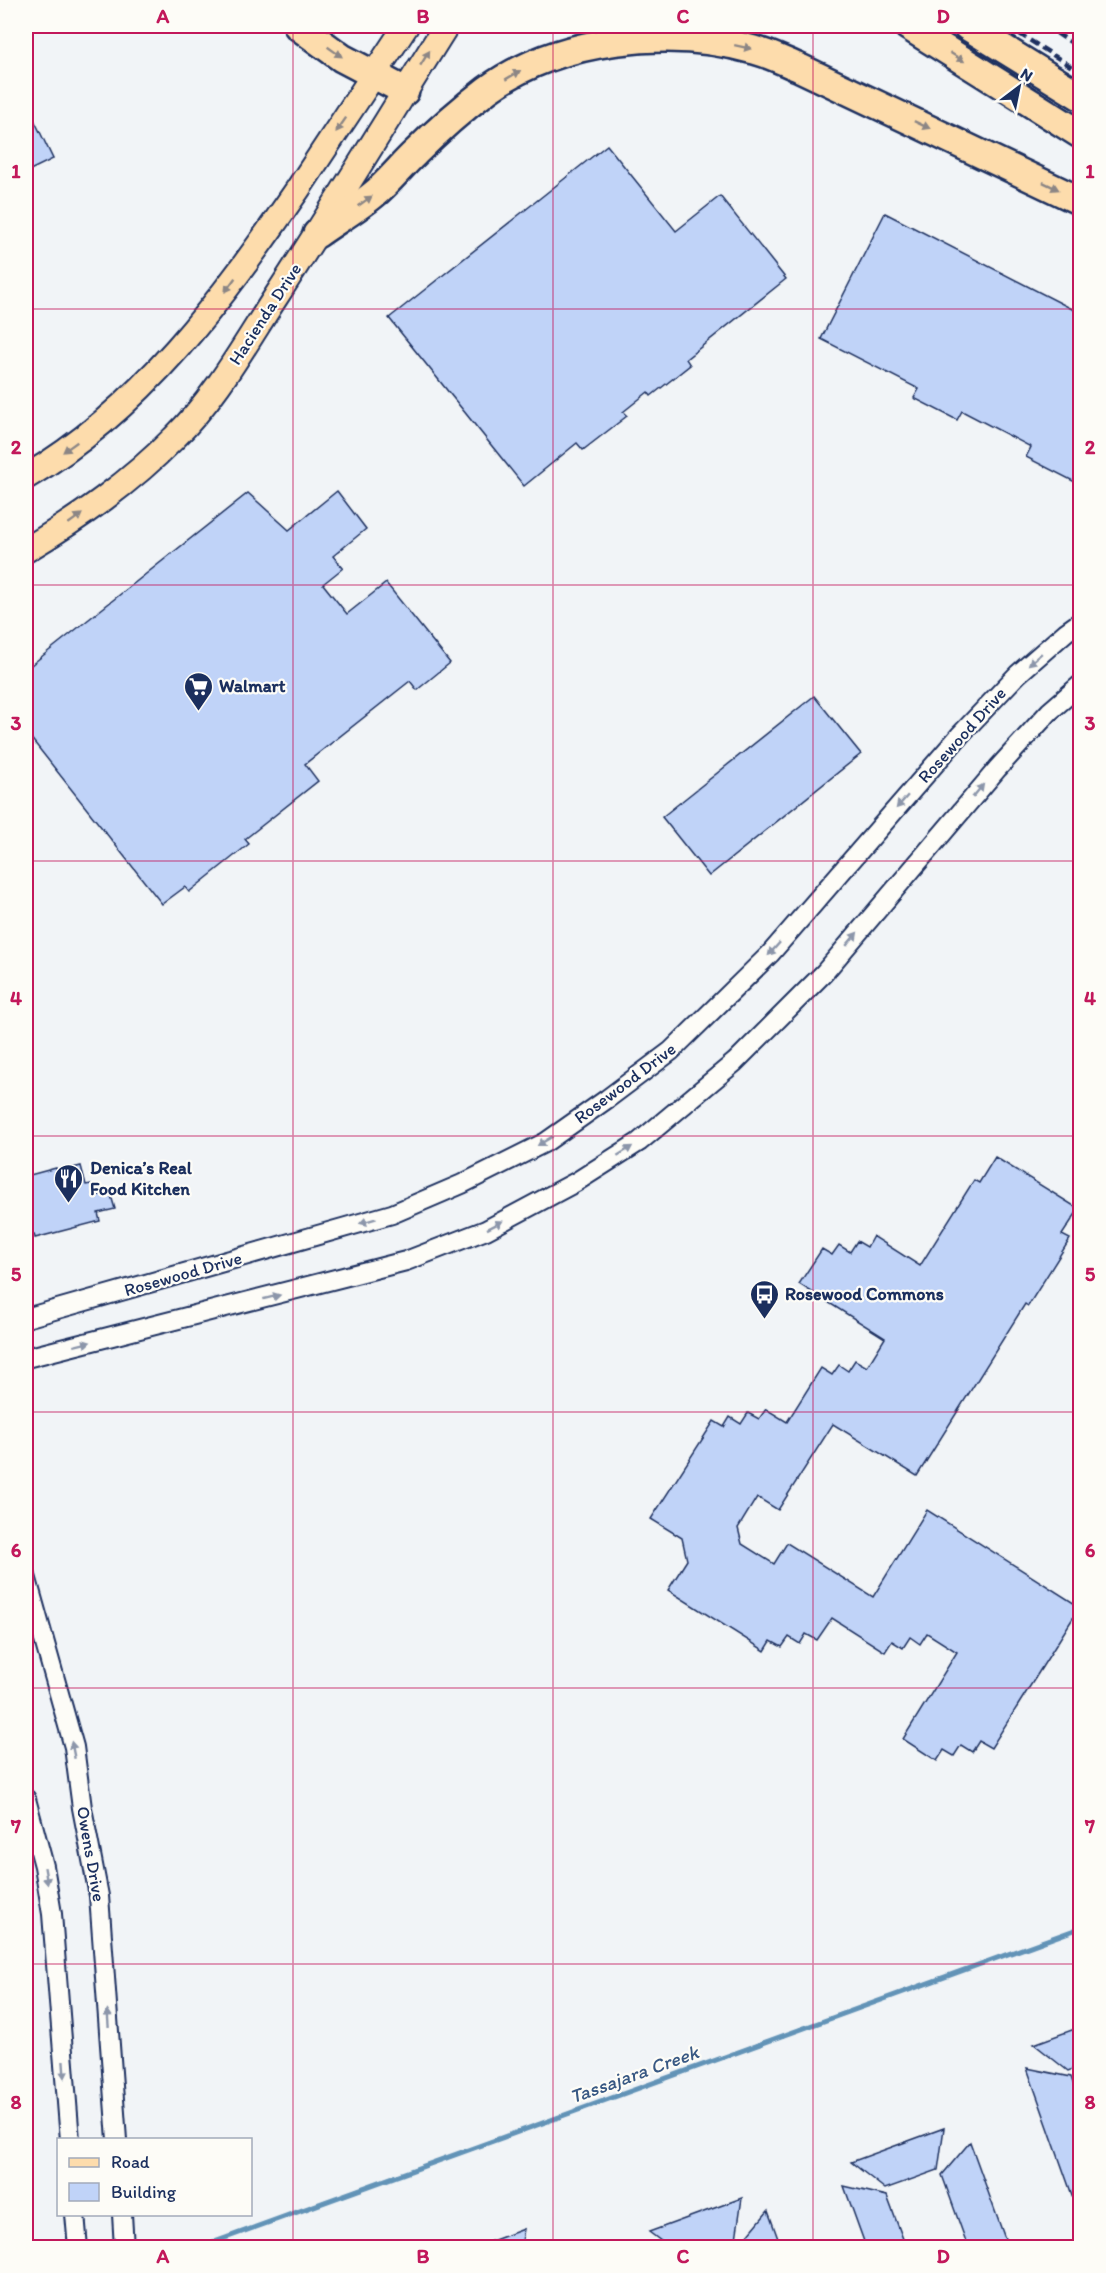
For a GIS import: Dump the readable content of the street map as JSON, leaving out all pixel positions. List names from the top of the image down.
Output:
{
  "streets": {
    "main road": ["Hacienda Drive"],
    "street": ["Rosewood Drive", "Owens Drive"]
  },
  "water": ["Tassajara Creek"],
  "places": {
    "supermarket": ["Walmart"],
    "restaurant": ["Denica’s Real Food Kitchen"],
    "bus stop": ["Rosewood Commons"]
  },
  "legend": ["Road", "Building"],
  "north": "top right",
  "grid": {
    "columns": [
      "A",
      "B",
      "C",
      "D"
    ],
    "rows": [
      "1",
      "2",
      "3",
      "4",
      "5",
      "6",
      "7",
      "8"
    ]
  }
}
